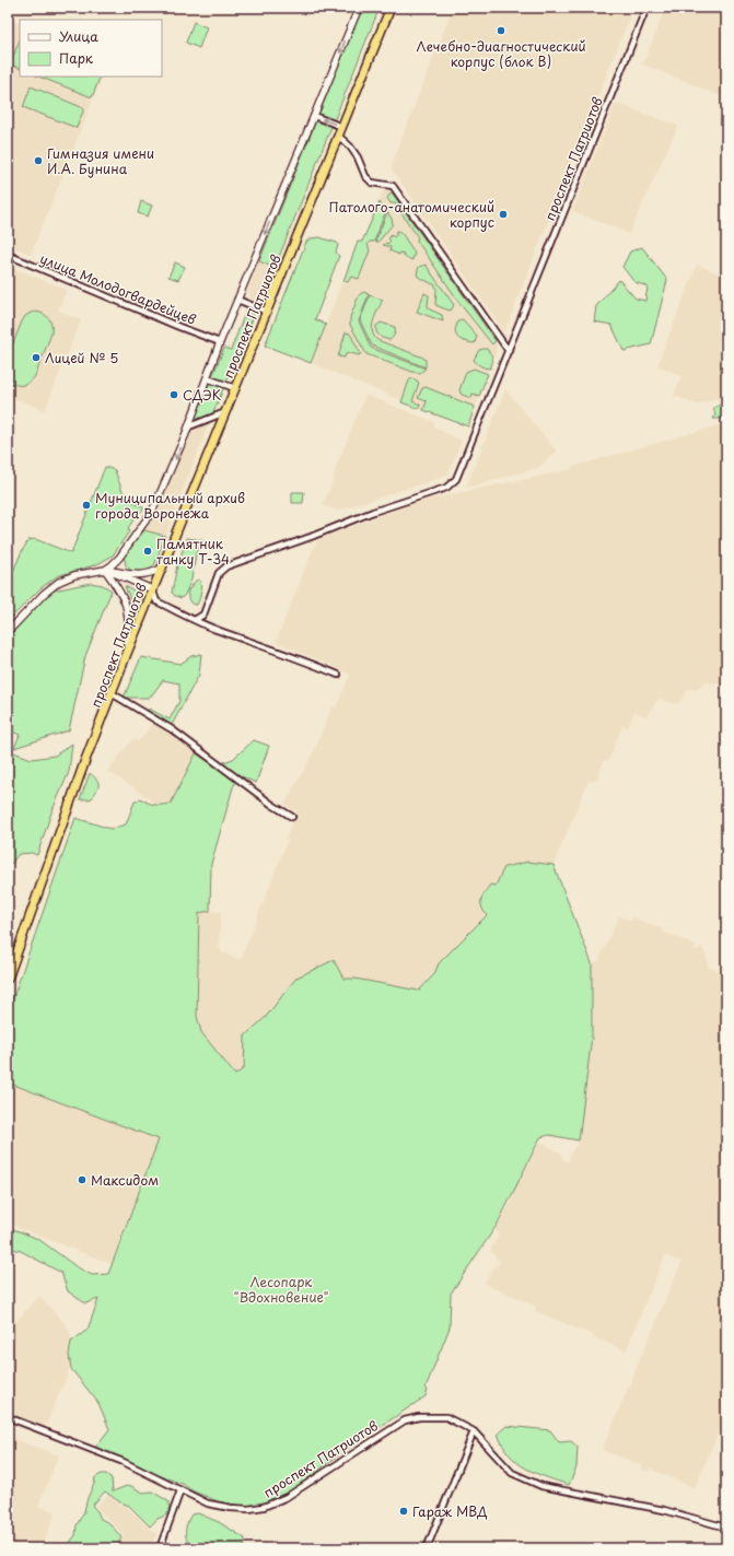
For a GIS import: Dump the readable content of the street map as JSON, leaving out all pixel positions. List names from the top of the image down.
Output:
{
  "streets": {
    "highway": ["проспект Патриотов"],
    "street": ["улица Молодогвардейцев"]
  },
  "crossings": [
    ["проспект Патриотов", "улица Молодогвардейцев"]
  ],
  "parks": ["Лесопарк \"Вдохновение\""],
  "places": [
    "Лечебно-диагностический корпус (блок В)",
    "Гимназия имени И.А. Бунина",
    "Патолого-анатомический корпус",
    "Лицей № 5",
    "СДЭК",
    "Муниципальный архив города Воронежа",
    "Памятник танку Т-34",
    "Максидом",
    "Гараж МВД"
  ],
  "legend": ["Улица", "Парк"]
}
